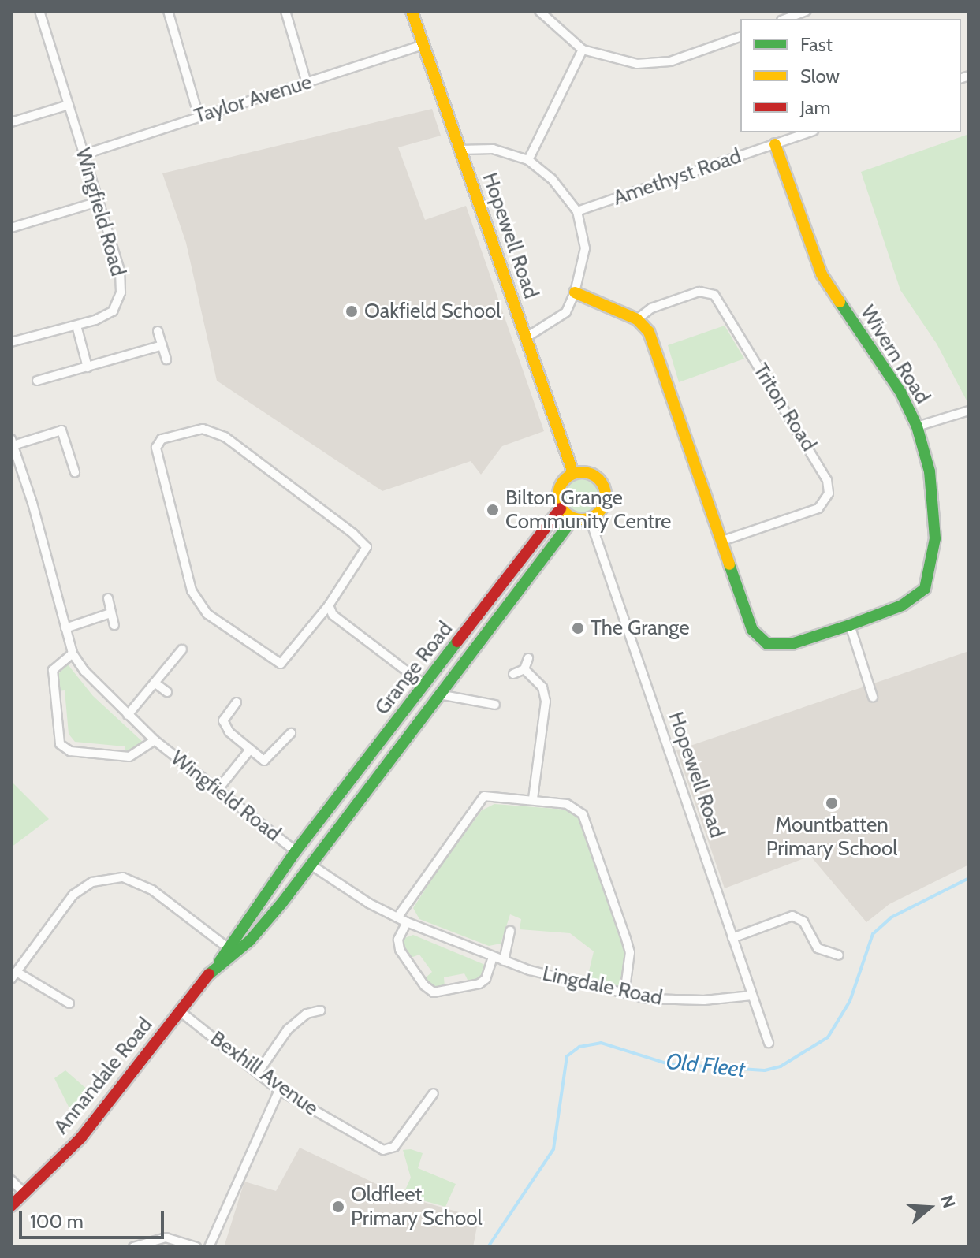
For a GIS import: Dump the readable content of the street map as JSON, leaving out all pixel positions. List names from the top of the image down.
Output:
{
  "streets": {
    "street": [
      "Taylor Avenue",
      "Amethyst Road",
      "Wingfield Road",
      "Hopewell Road",
      "Wivern Road",
      "Triton Road",
      "Grange Road",
      "Lingdale Road",
      "Bexhill Avenue",
      "Annandale Road"
    ]
  },
  "crossings": [
    ["Taylor Avenue", "Wingfield Road"],
    ["Taylor Avenue", "Hopewell Road"],
    ["Amethyst Road", "Wivern Road"],
    ["Wingfield Road", "Grange Road"],
    ["Wingfield Road", "Annandale Road"],
    ["Hopewell Road", "Grange Road"],
    ["Hopewell Road", "Lingdale Road"],
    ["Wivern Road", "Triton Road"],
    ["Grange Road", "Lingdale Road"],
    ["Grange Road", "Annandale Road"],
    ["Lingdale Road", "Annandale Road"],
    ["Bexhill Avenue", "Annandale Road"]
  ],
  "water": ["Old Fleet"],
  "places": [
    "Oakfield School",
    "Bilton Grange Community Centre",
    "The Grange",
    "Mountbatten Primary School",
    "Oldfleet Primary School"
  ],
  "legend": ["Fast", "Slow", "Jam"],
  "scale_bar": "100 m",
  "north": "right"
}
